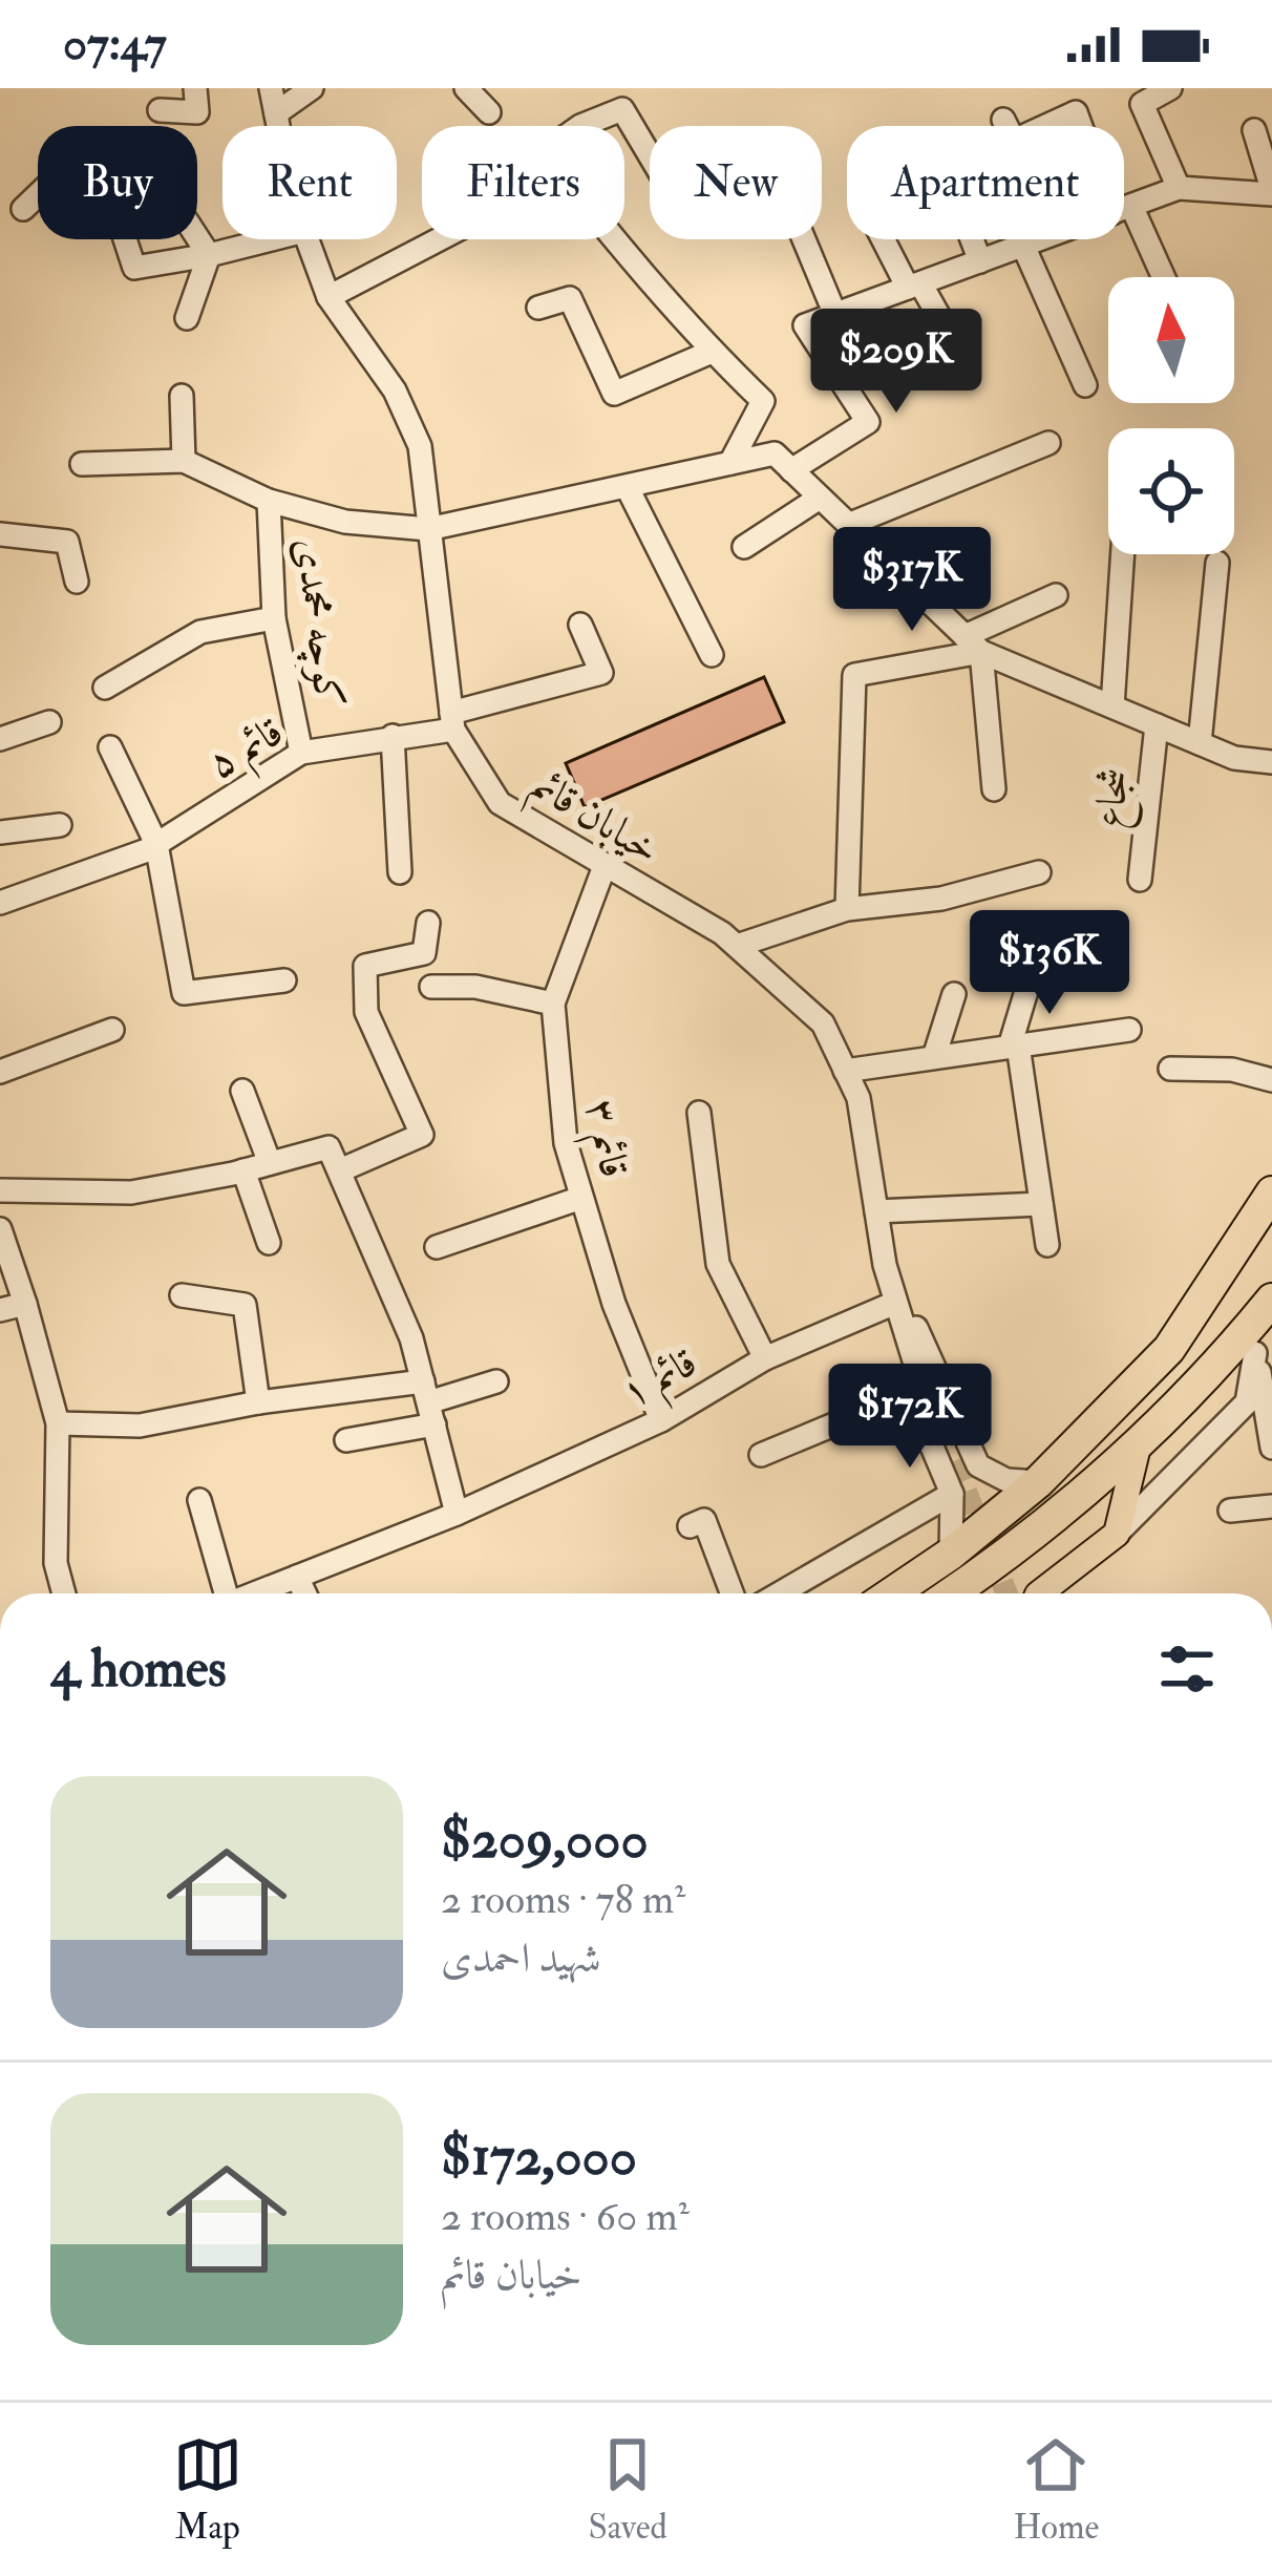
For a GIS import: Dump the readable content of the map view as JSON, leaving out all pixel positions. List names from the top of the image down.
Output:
{
  "streets": {
    "street": [
      "کوچه محمدی",
      "قائم ۵",
      "شجاع",
      "خیابان قائم",
      "قائم ۳",
      "قائم ۱"
    ]
  },
  "crossings": [
    ["کوچه محمدی", "قائم ۵"],
    ["قائم ۵", "خیابان قائم"],
    ["خیابان قائم", "قائم ۳"],
    ["خیابان قائم", "قائم ۱"],
    ["قائم ۳", "قائم ۱"]
  ],
  "north": "top",
  "page": {
    "status": "07:47",
    "chip": [
      "Buy",
      "Rent",
      "Filters",
      "New",
      "Apartment"
    ],
    "price": [
      "$209K",
      "$317K",
      "$136K",
      "$172K"
    ],
    "heading": "4 homes",
    "list": [
      {
        "name": "$209,000",
        "note": "2 rooms · 78 m² · شهید احمدی"
      },
      {
        "name": "$172,000",
        "note": "2 rooms · 60 m² · خیابان قائم"
      }
    ],
    "tabs": ["Map", "Saved", "Home"]
  }
}
